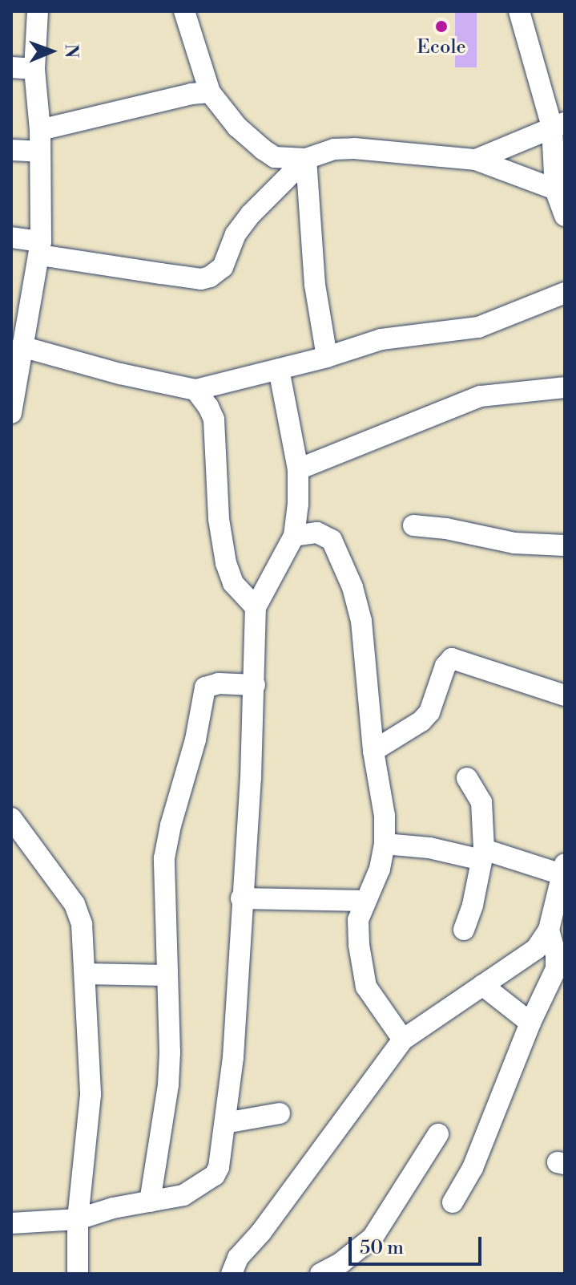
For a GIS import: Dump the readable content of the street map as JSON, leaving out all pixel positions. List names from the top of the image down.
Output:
{
  "places": ["Ecole"],
  "scale_bar": "50 m",
  "north": "right"
}
